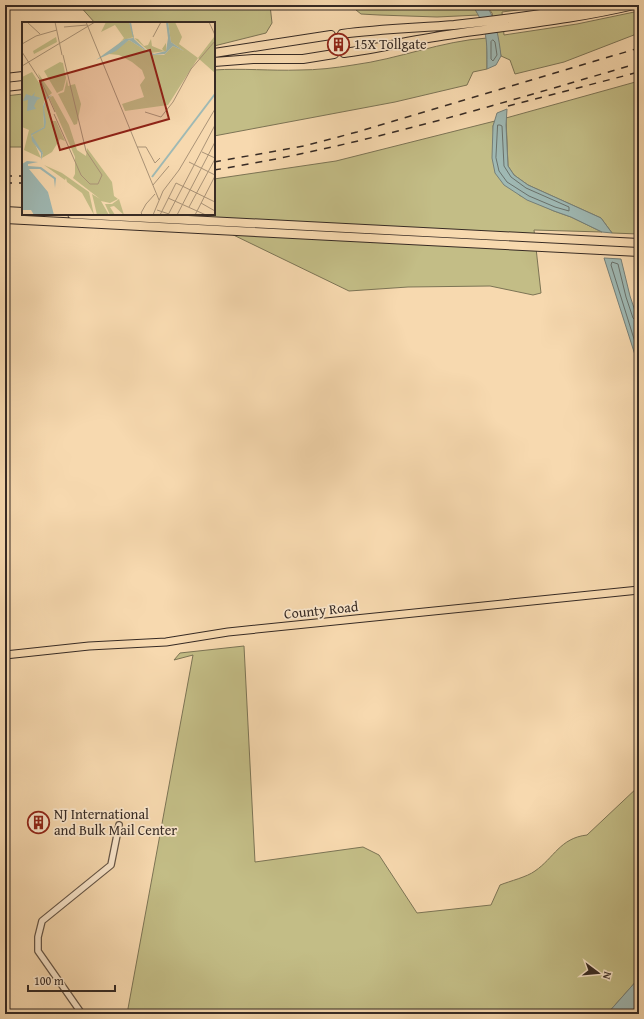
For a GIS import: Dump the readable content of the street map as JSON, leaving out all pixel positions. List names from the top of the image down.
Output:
{
  "streets": {
    "main road": ["County Road"]
  },
  "places": {
    "building": ["15X Tollgate", "NJ International and Bulk Mail Center"]
  },
  "scale_bar": "100 m",
  "north": "right"
}
